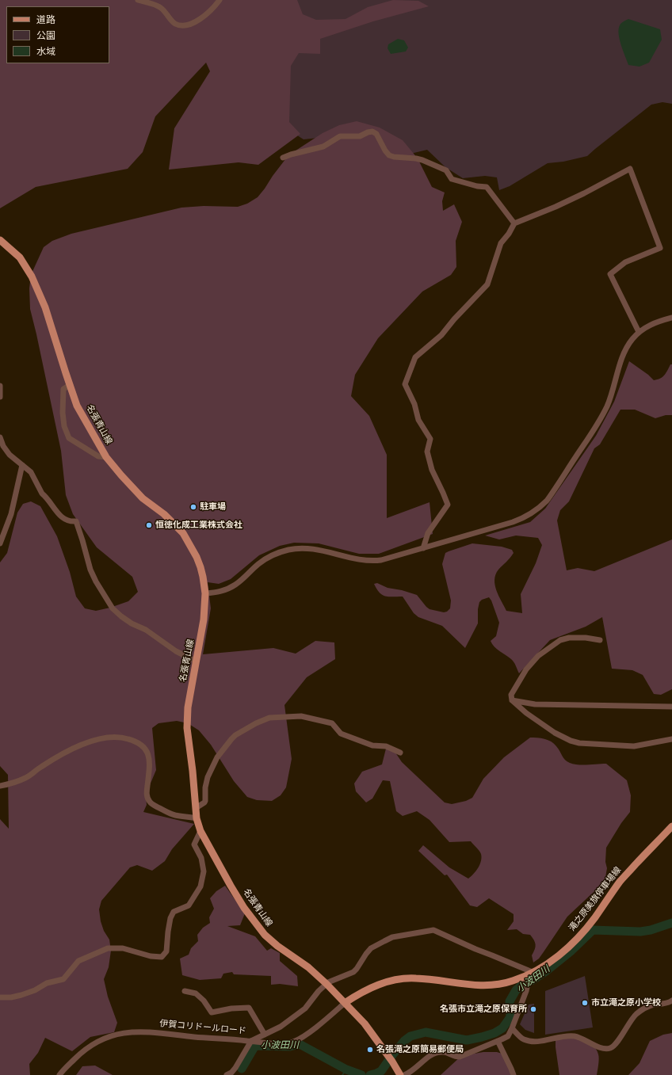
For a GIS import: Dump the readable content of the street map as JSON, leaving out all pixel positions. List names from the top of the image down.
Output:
{
  "streets": {
    "main road": ["名張青山線", "滝之原美旗停車場線"],
    "street": ["伊賀コリドールロード"]
  },
  "crossings": [
    ["名張青山線", "滝之原美旗停車場線"],
    ["名張青山線", "伊賀コリドールロード"],
    ["滝之原美旗停車場線", "伊賀コリドールロード"]
  ],
  "water": ["小波田川"],
  "places": [
    "駐車場",
    "恒徳化成工業株式会社",
    "市立滝之原小学校",
    "名張市立滝之原保育所",
    "名張滝之原簡易郵便局"
  ],
  "legend": ["道路", "公園", "水域"]
}
